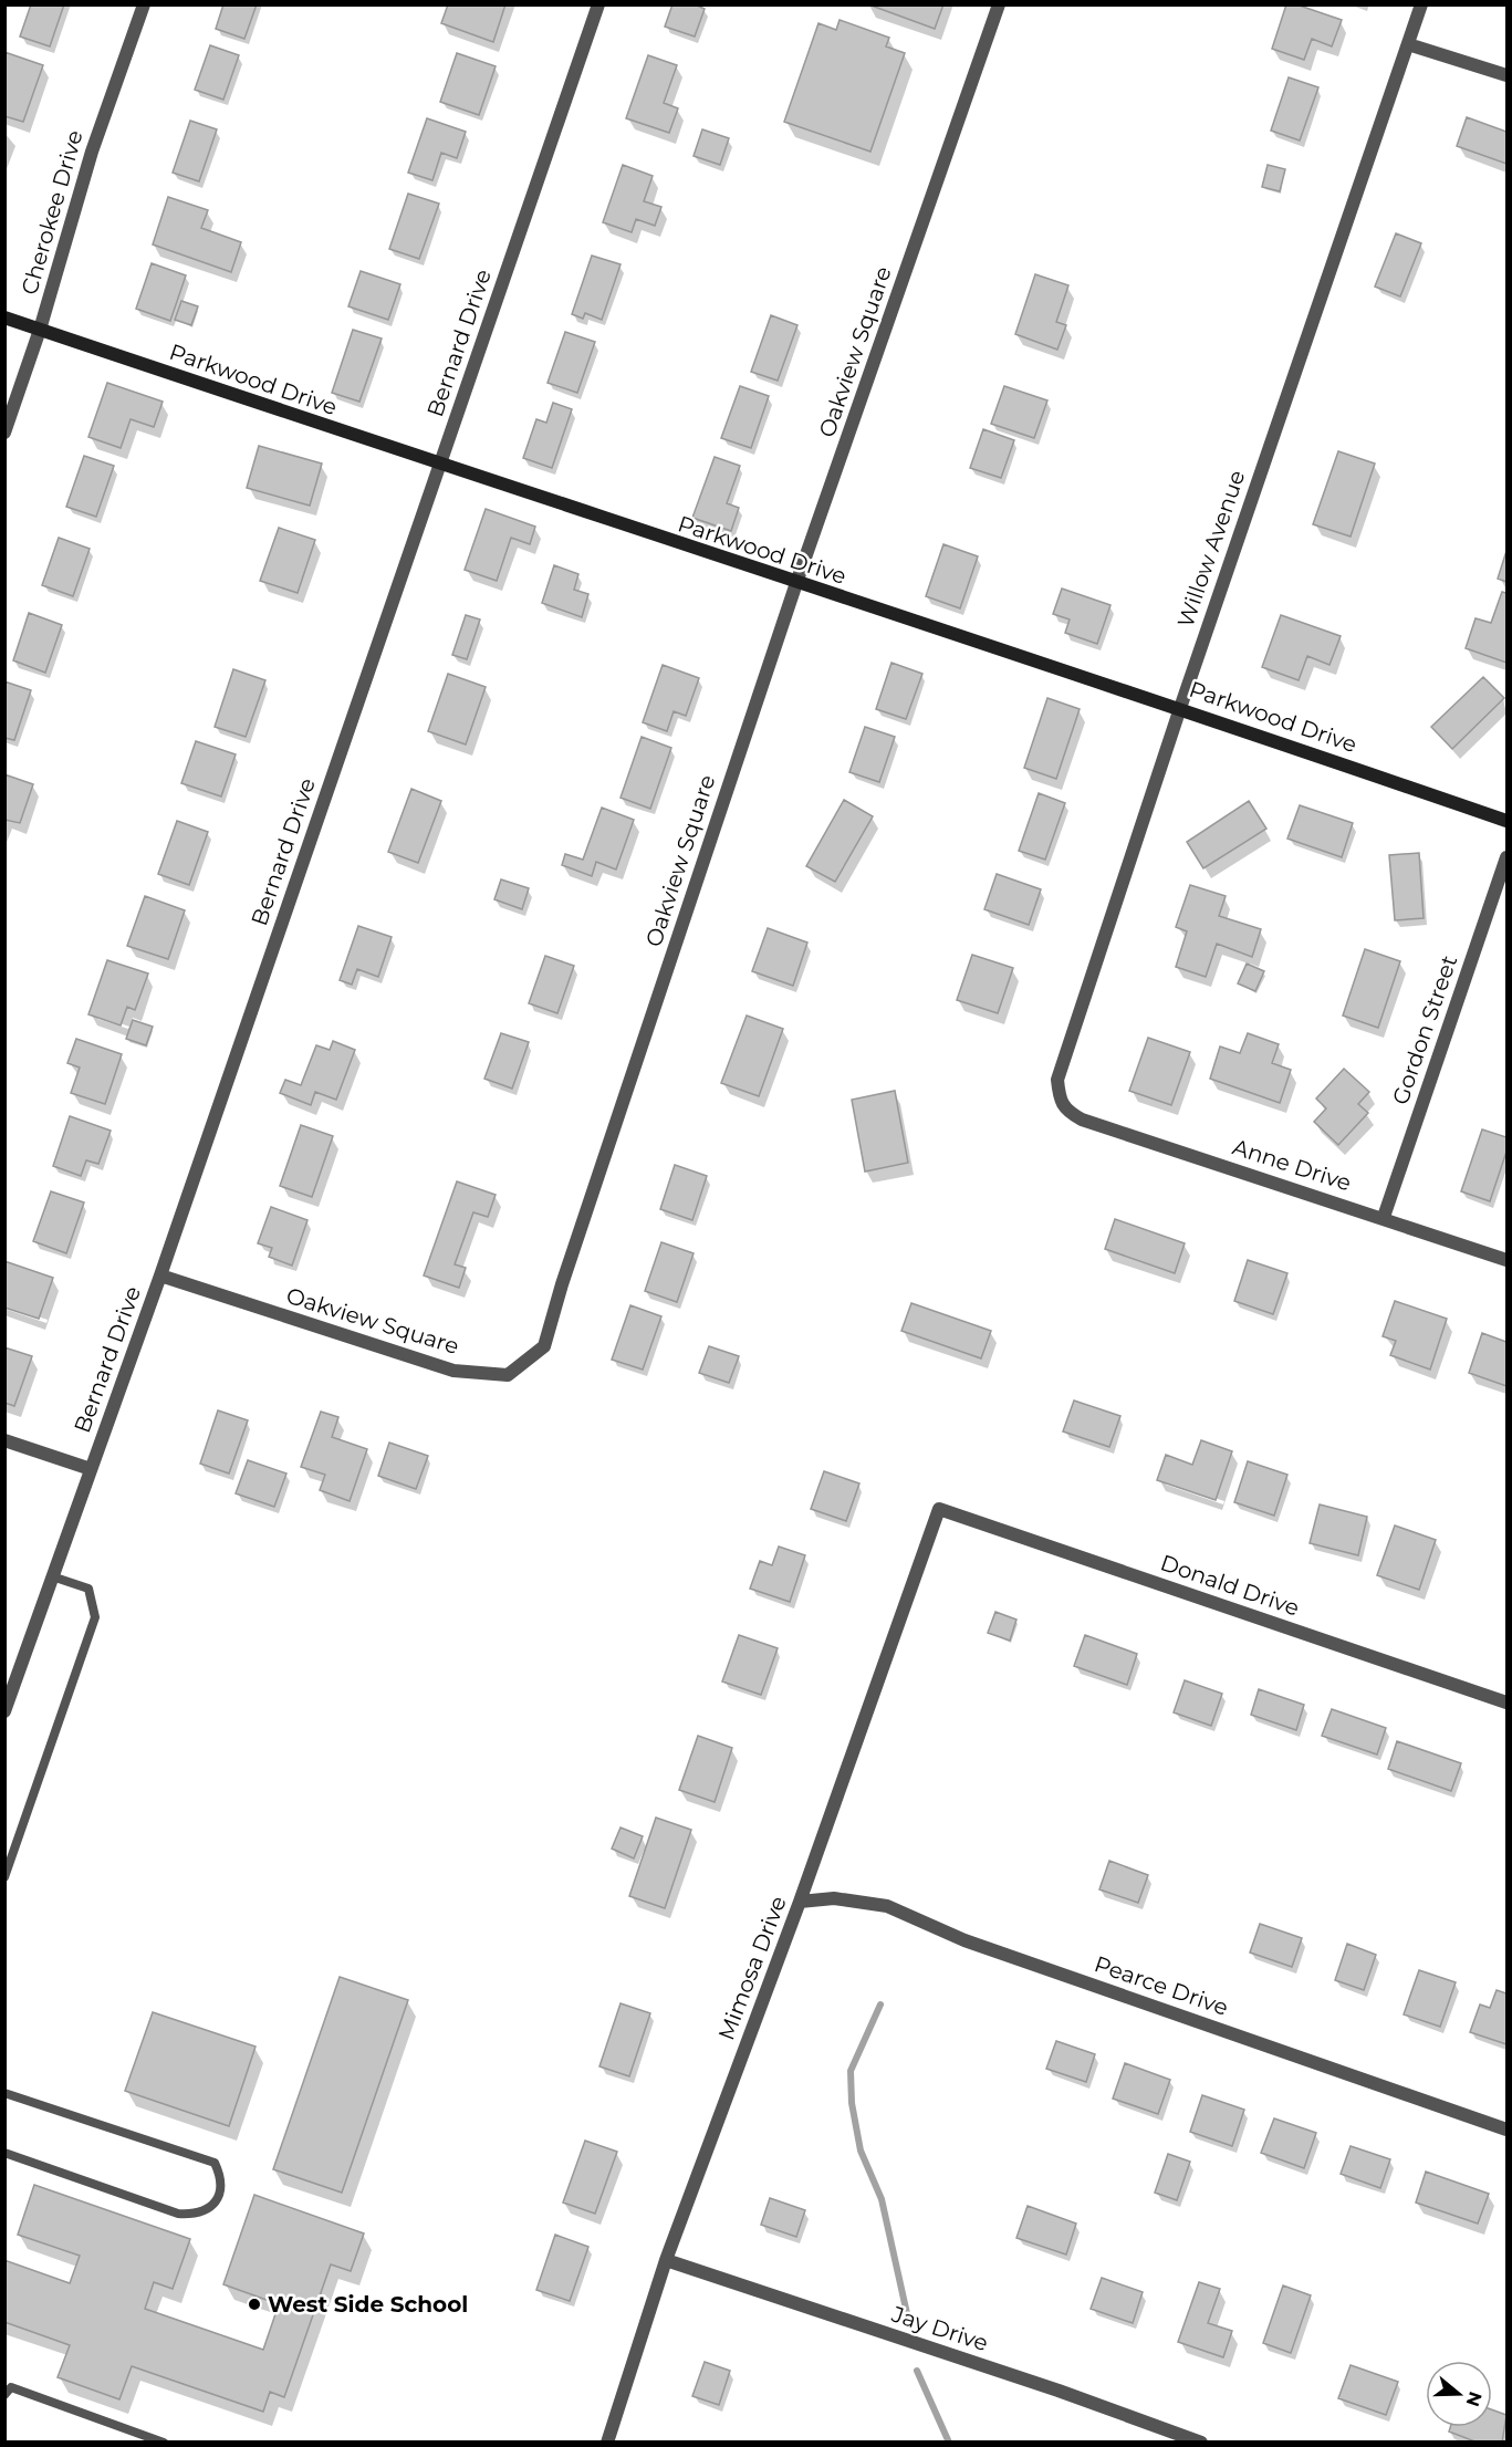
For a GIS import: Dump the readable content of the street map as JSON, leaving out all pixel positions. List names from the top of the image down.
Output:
{
  "streets": {
    "street": [
      "Cherokee Drive",
      "Bernard Drive",
      "Oakview Square",
      "Parkwood Drive",
      "Willow Avenue",
      "Gordon Street",
      "Anne Drive",
      "Donald Drive",
      "Mimosa Drive",
      "Pearce Drive",
      "Jay Drive"
    ]
  },
  "crossings": [
    ["Cherokee Drive", "Parkwood Drive"],
    ["Bernard Drive", "Oakview Square"],
    ["Bernard Drive", "Parkwood Drive"],
    ["Oakview Square", "Parkwood Drive"],
    ["Parkwood Drive", "Willow Avenue"],
    ["Willow Avenue", "Anne Drive"],
    ["Gordon Street", "Anne Drive"],
    ["Donald Drive", "Mimosa Drive"],
    ["Mimosa Drive", "Pearce Drive"],
    ["Mimosa Drive", "Jay Drive"]
  ],
  "places": ["West Side School"],
  "north": "right"
}
